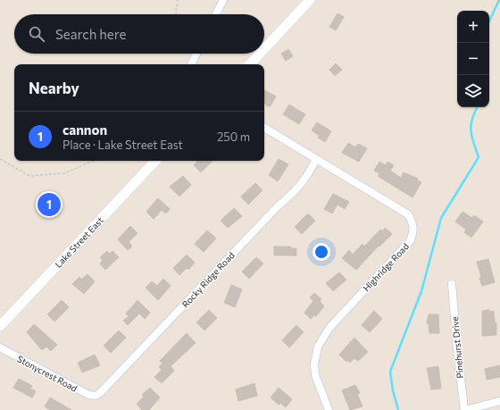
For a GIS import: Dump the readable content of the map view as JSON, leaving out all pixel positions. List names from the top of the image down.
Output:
{
  "streets": {
    "main road": ["Lake Street East"],
    "street": [
      "Highridge Road",
      "Rocky Ridge Road",
      "Pinehurst Drive",
      "Stonycrest Road"
    ]
  },
  "crossings": [
    ["Highridge Road", "Rocky Ridge Road"],
    ["Rocky Ridge Road", "Stonycrest Road"]
  ],
  "page": {
    "map_buttons": ["+", "−"],
    "search": "Search here",
    "heading": "Nearby",
    "list": [
      {
        "mark": "1",
        "name": "cannon",
        "note": "Place · Lake Street East",
        "value": "250 m"
      }
    ],
    "pins": "1"
  }
}
